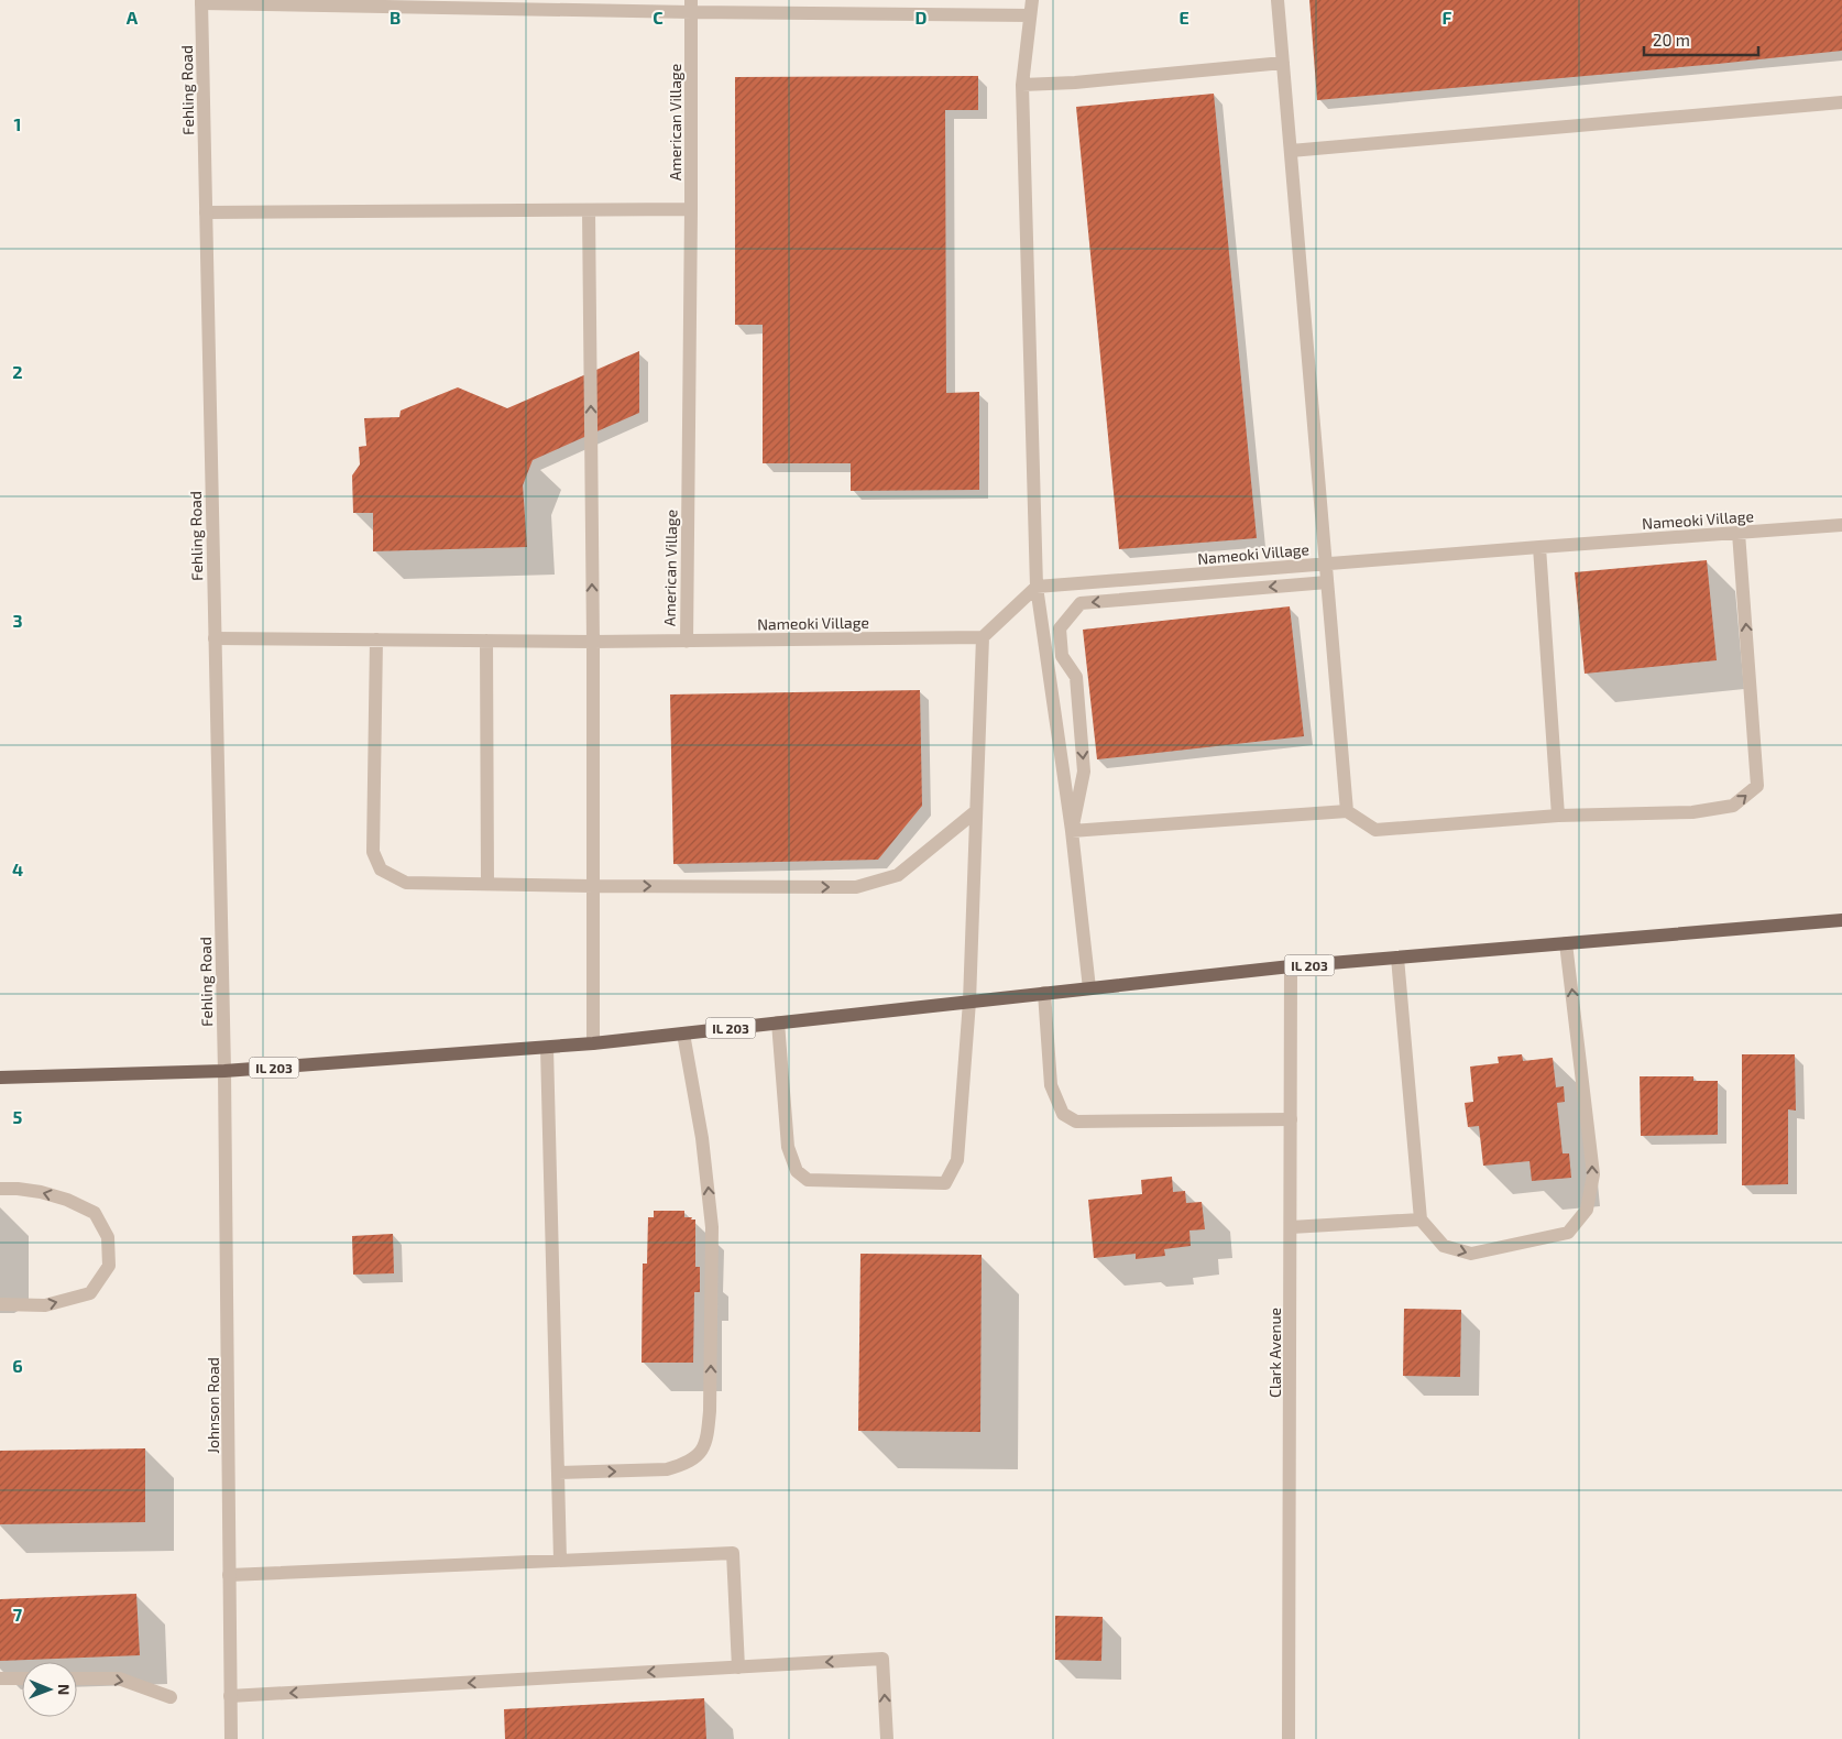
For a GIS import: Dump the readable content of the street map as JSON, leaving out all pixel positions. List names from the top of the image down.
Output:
{
  "streets": {
    "main road": ["IL 203"],
    "street": [
      "Fehling Road",
      "American Village",
      "Nameoki Village",
      "Clark Avenue",
      "Johnson Road"
    ]
  },
  "crossings": [
    ["Fehling Road", "American Village"],
    ["Fehling Road", "IL 203"],
    ["Fehling Road", "Johnson Road"],
    ["American Village", "Nameoki Village"],
    ["IL 203", "Clark Avenue"],
    ["IL 203", "Johnson Road"]
  ],
  "scale_bar": "20 m",
  "north": "right",
  "grid": {
    "columns": [
      "A",
      "B",
      "C",
      "D",
      "E",
      "F"
    ],
    "rows": [
      "1",
      "2",
      "3",
      "4",
      "5",
      "6",
      "7"
    ]
  }
}
